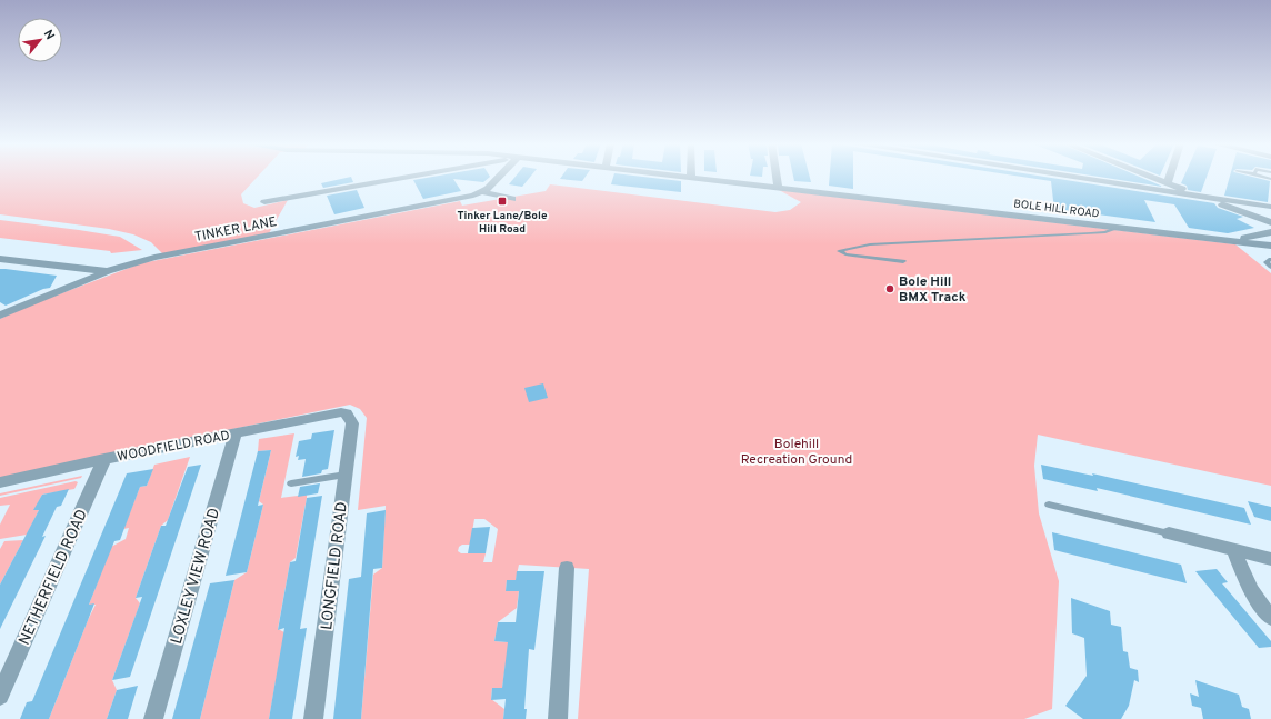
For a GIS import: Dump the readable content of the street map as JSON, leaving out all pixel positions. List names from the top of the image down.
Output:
{
  "streets": {
    "street": [
      "BOLE HILL ROAD",
      "TINKER LANE",
      "WOODFIELD ROAD",
      "LONGFIELD ROAD",
      "LOXLEY VIEW ROAD",
      "NETHERFIELD ROAD"
    ]
  },
  "crossings": [
    ["WOODFIELD ROAD", "LONGFIELD ROAD"],
    ["WOODFIELD ROAD", "LOXLEY VIEW ROAD"],
    ["WOODFIELD ROAD", "NETHERFIELD ROAD"]
  ],
  "parks": ["Bolehill Recreation Ground"],
  "places": {
    "transit": ["Tinker Lane/Bole Hill Road"],
    "other": ["Bole Hill BMX Track"]
  },
  "north": "top right"
}
